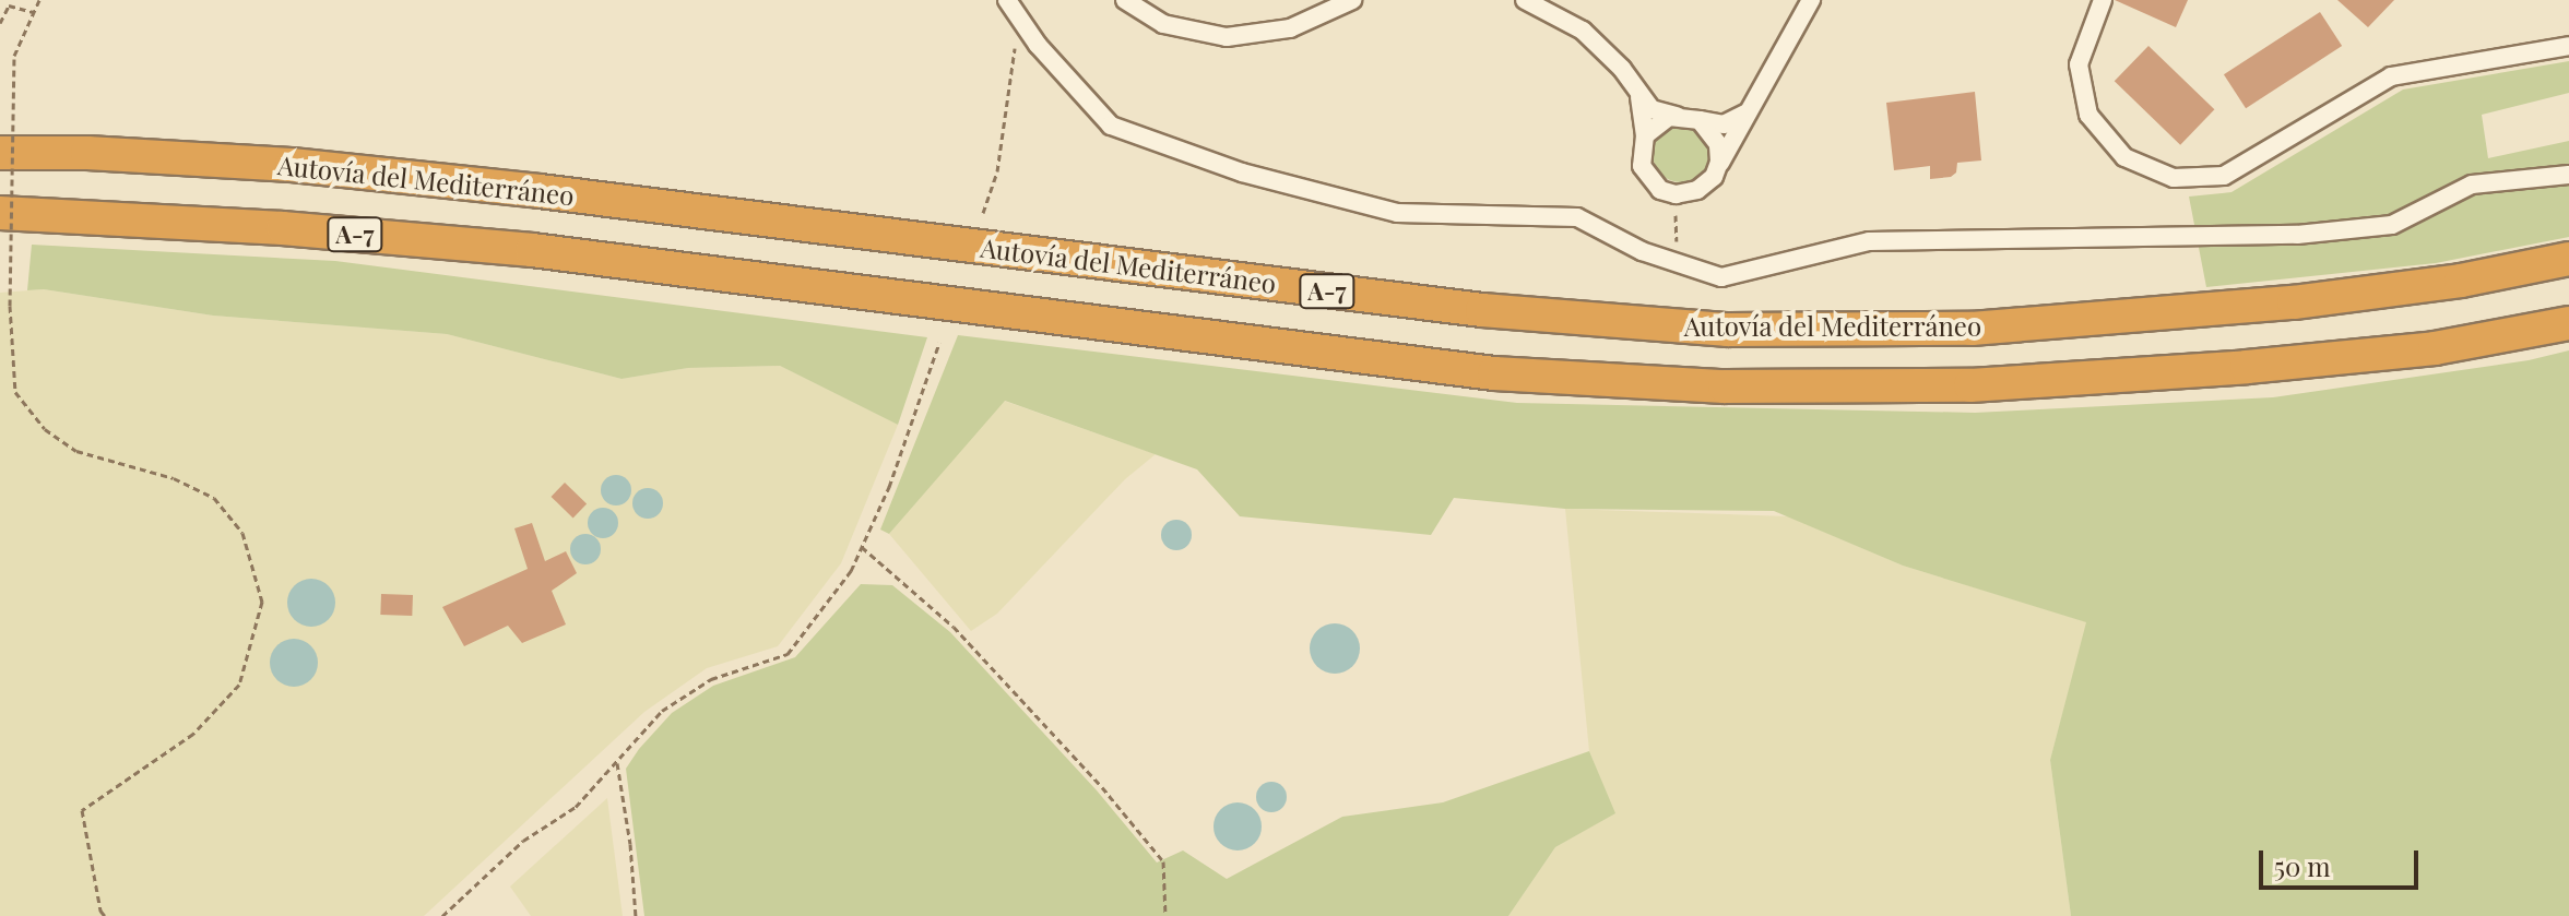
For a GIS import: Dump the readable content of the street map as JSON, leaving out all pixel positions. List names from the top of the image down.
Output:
{
  "streets": {
    "highway": ["Autovía del Mediterráneo", "A-7"]
  },
  "scale_bar": "50 m"
}
